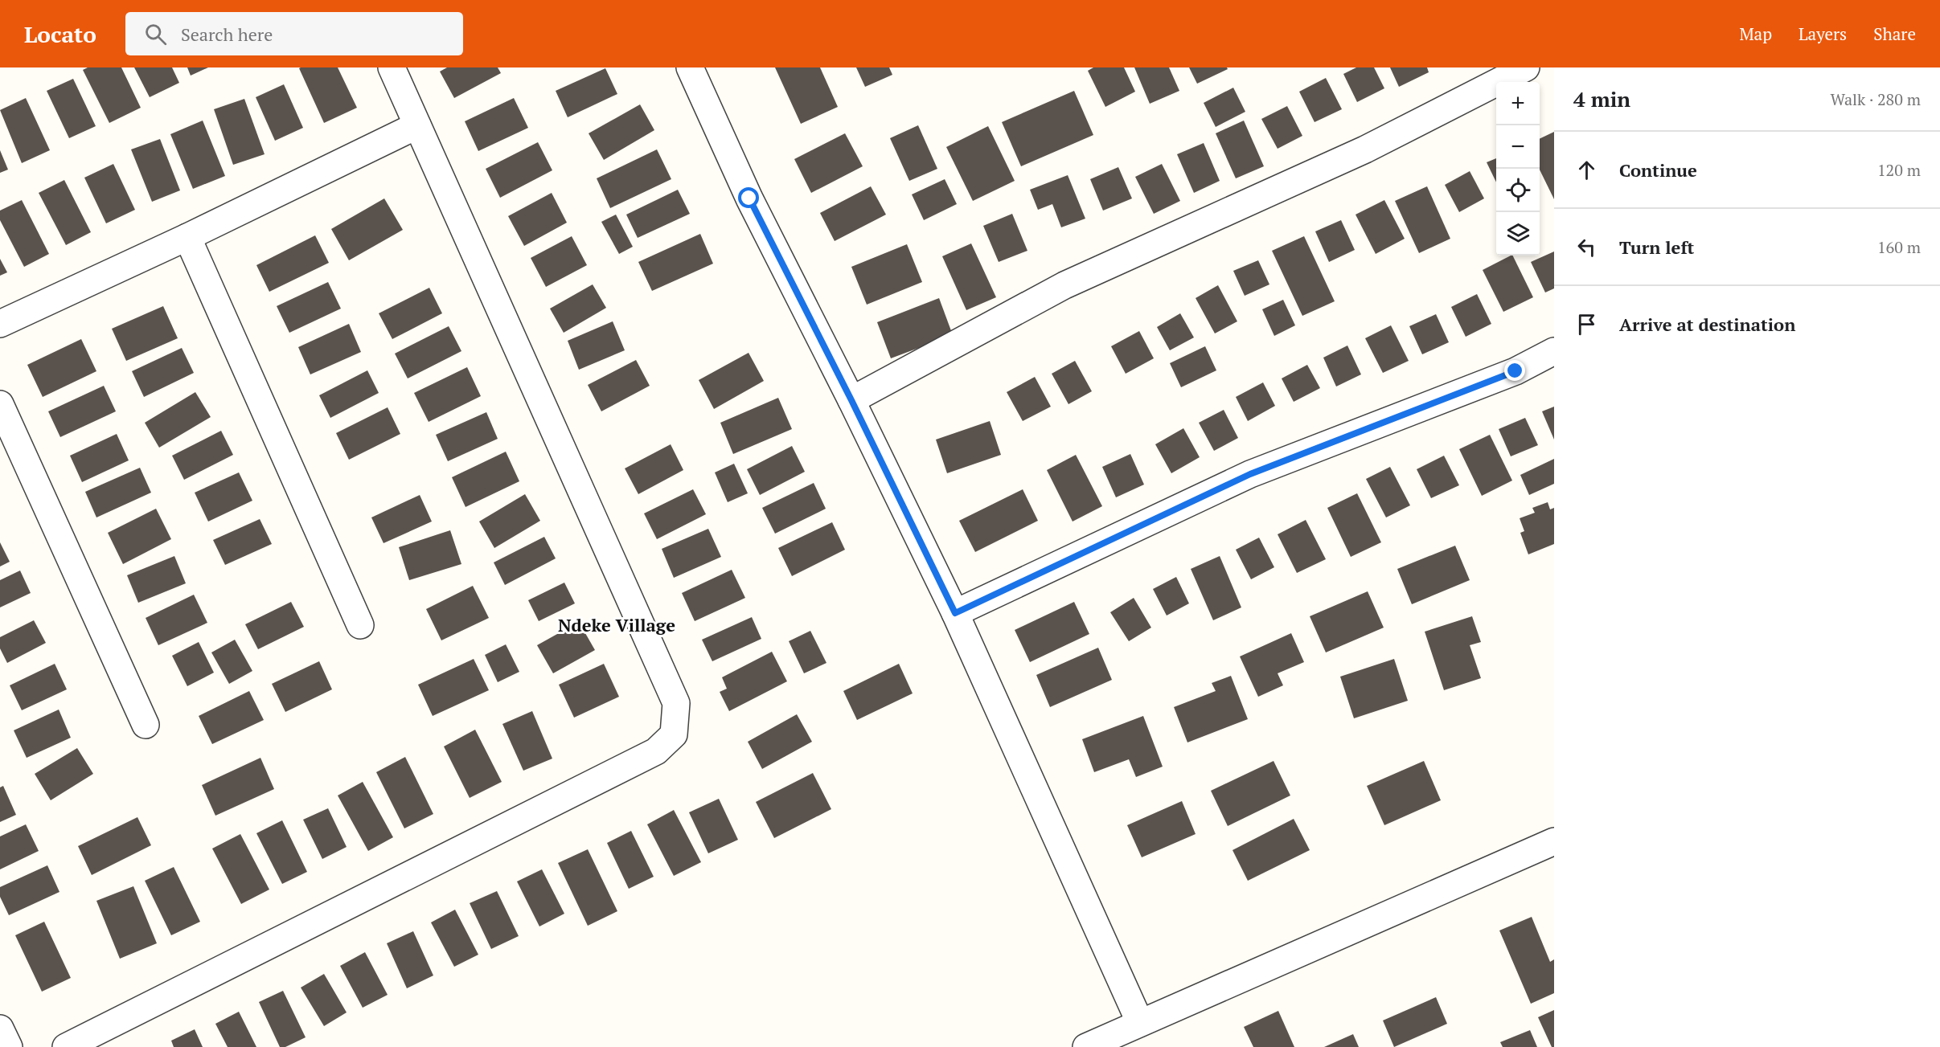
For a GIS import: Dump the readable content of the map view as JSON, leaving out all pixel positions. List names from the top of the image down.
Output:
{
  "districts": ["Ndeke Village"],
  "page": {
    "header": "Locato",
    "search": "Search here",
    "nav": ["Map", "Layers", "Share"],
    "heading": ["4 min", "Walk · 280 m"],
    "map_buttons": ["+", "−"],
    "list": [
      ["Continue", "120 m"],
      ["Turn left", "160 m"],
      "Arrive at destination"
    ]
  }
}
